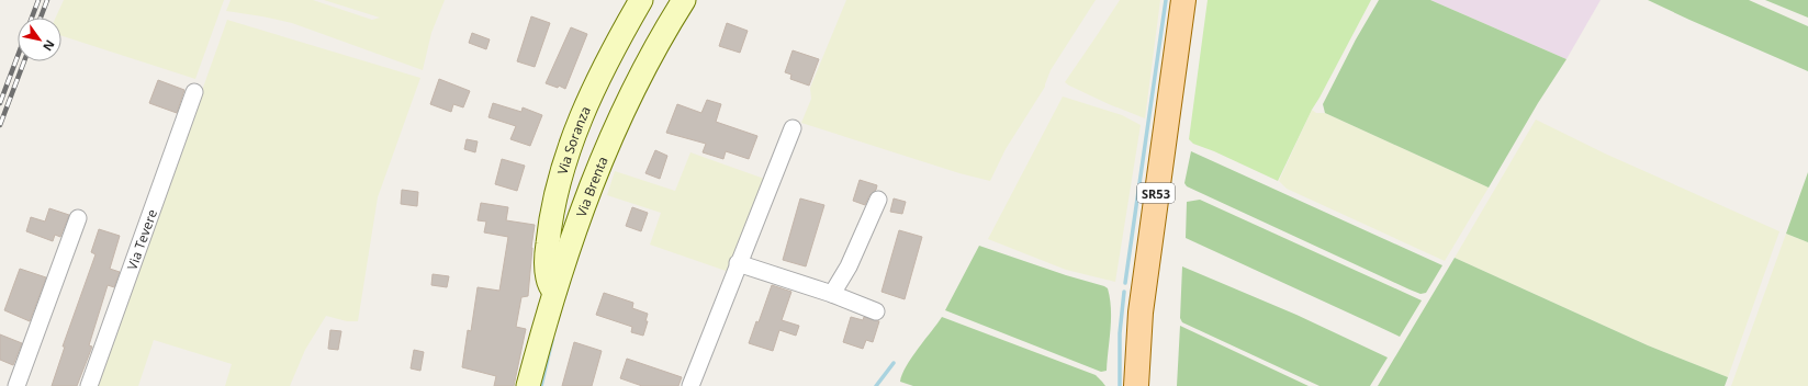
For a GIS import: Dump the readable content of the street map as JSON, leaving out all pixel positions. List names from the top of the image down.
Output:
{
  "streets": {
    "main road": ["Via Soranza", "Via Brenta", "SR53"],
    "street": ["Via Tevere"]
  },
  "crossings": [
    ["Via Soranza", "Via Brenta"]
  ],
  "north": "bottom right"
}
